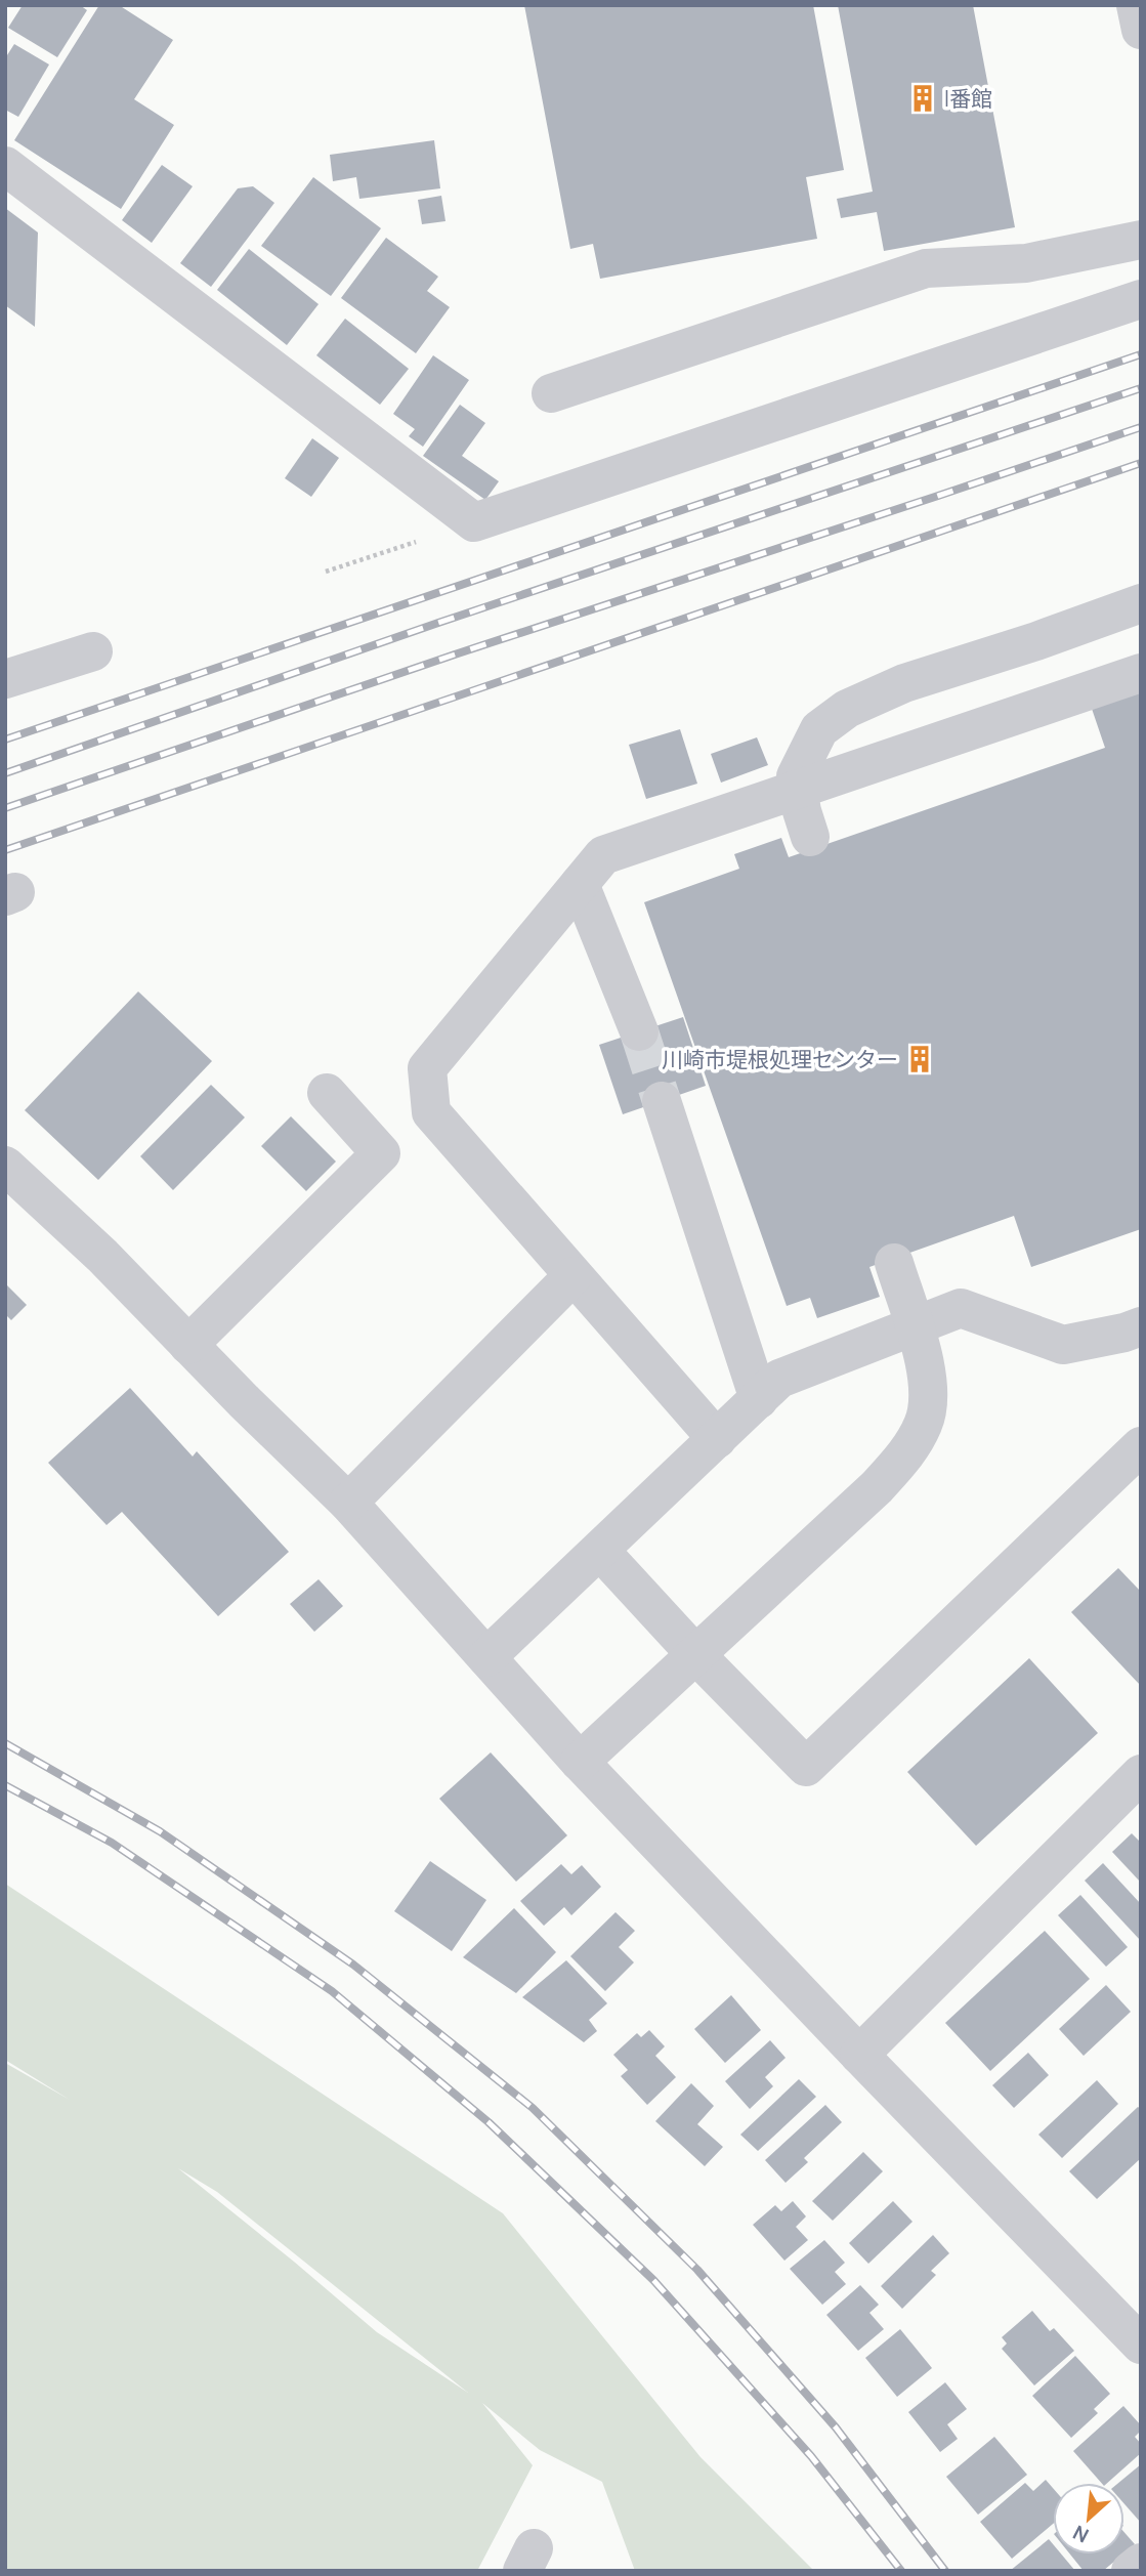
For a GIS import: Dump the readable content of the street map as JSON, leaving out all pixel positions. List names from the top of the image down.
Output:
{
  "places": {
    "building": ["I番館", "川崎市堤根処理センター"]
  },
  "north": "bottom left"
}
